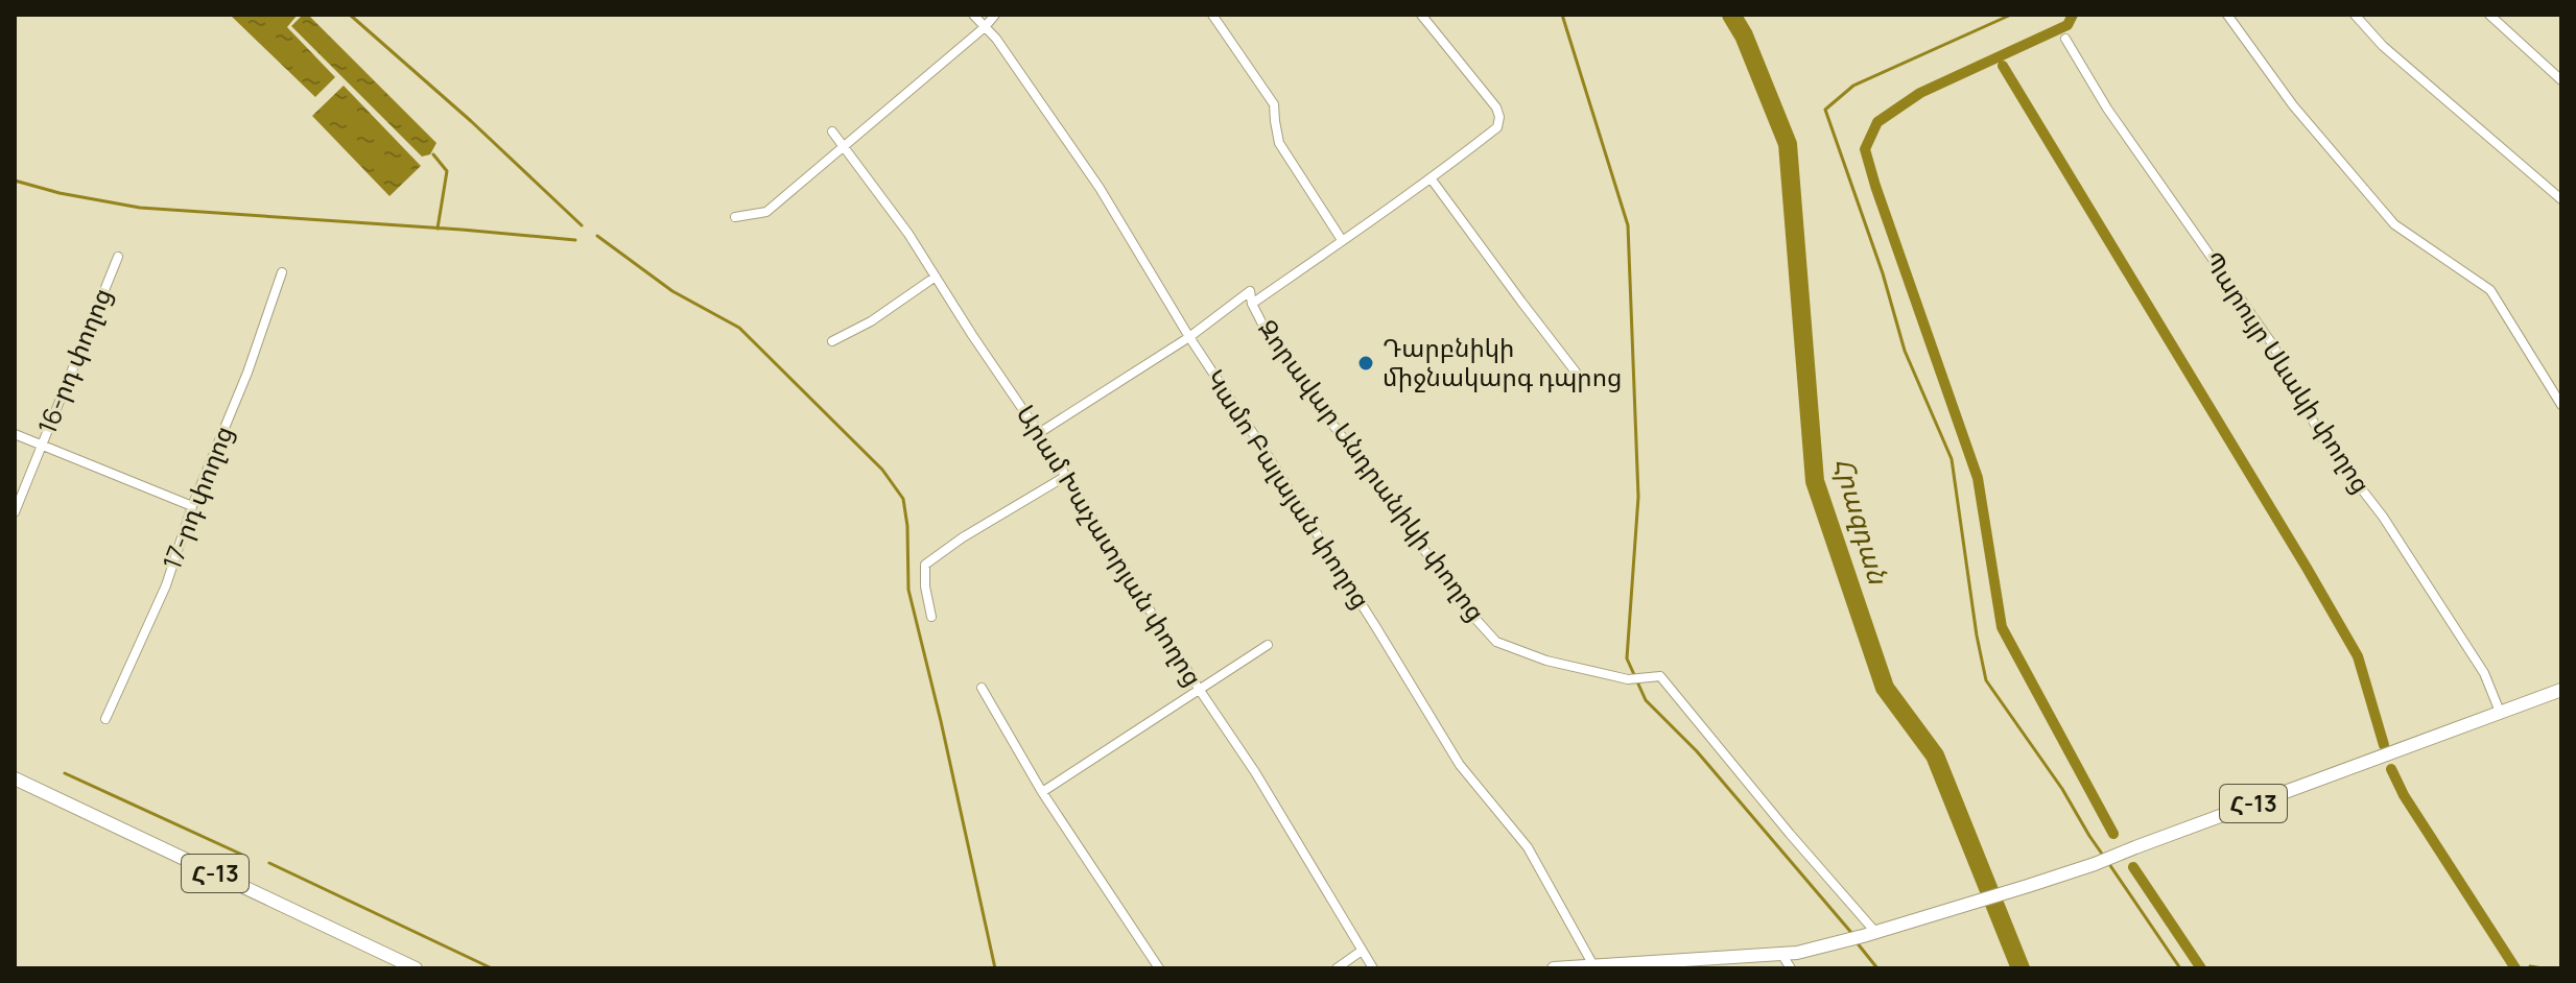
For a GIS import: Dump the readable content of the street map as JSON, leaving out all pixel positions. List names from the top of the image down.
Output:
{
  "streets": {
    "main road": ["Հ-13"],
    "street": [
      "16-րդ փողոց",
      "Պարույր Սևակի փողոց",
      "Զորավար Անդրանիկի փողոց",
      "Կամո Բալայան փողոց",
      "17-րդ փողոց",
      "Արամ Խաչատրյան փողոց"
    ]
  },
  "crossings": [
    ["Պարույր Սևակի փողոց", "Հ-13"],
    ["Զորավար Անդրանիկի փողոց", "Հ-13"],
    ["Կամո Բալայան փողոց", "Հ-13"]
  ],
  "water": ["Հրազդան"],
  "places": ["Դարբնիկի միջնակարգ դպրոց"]
}
